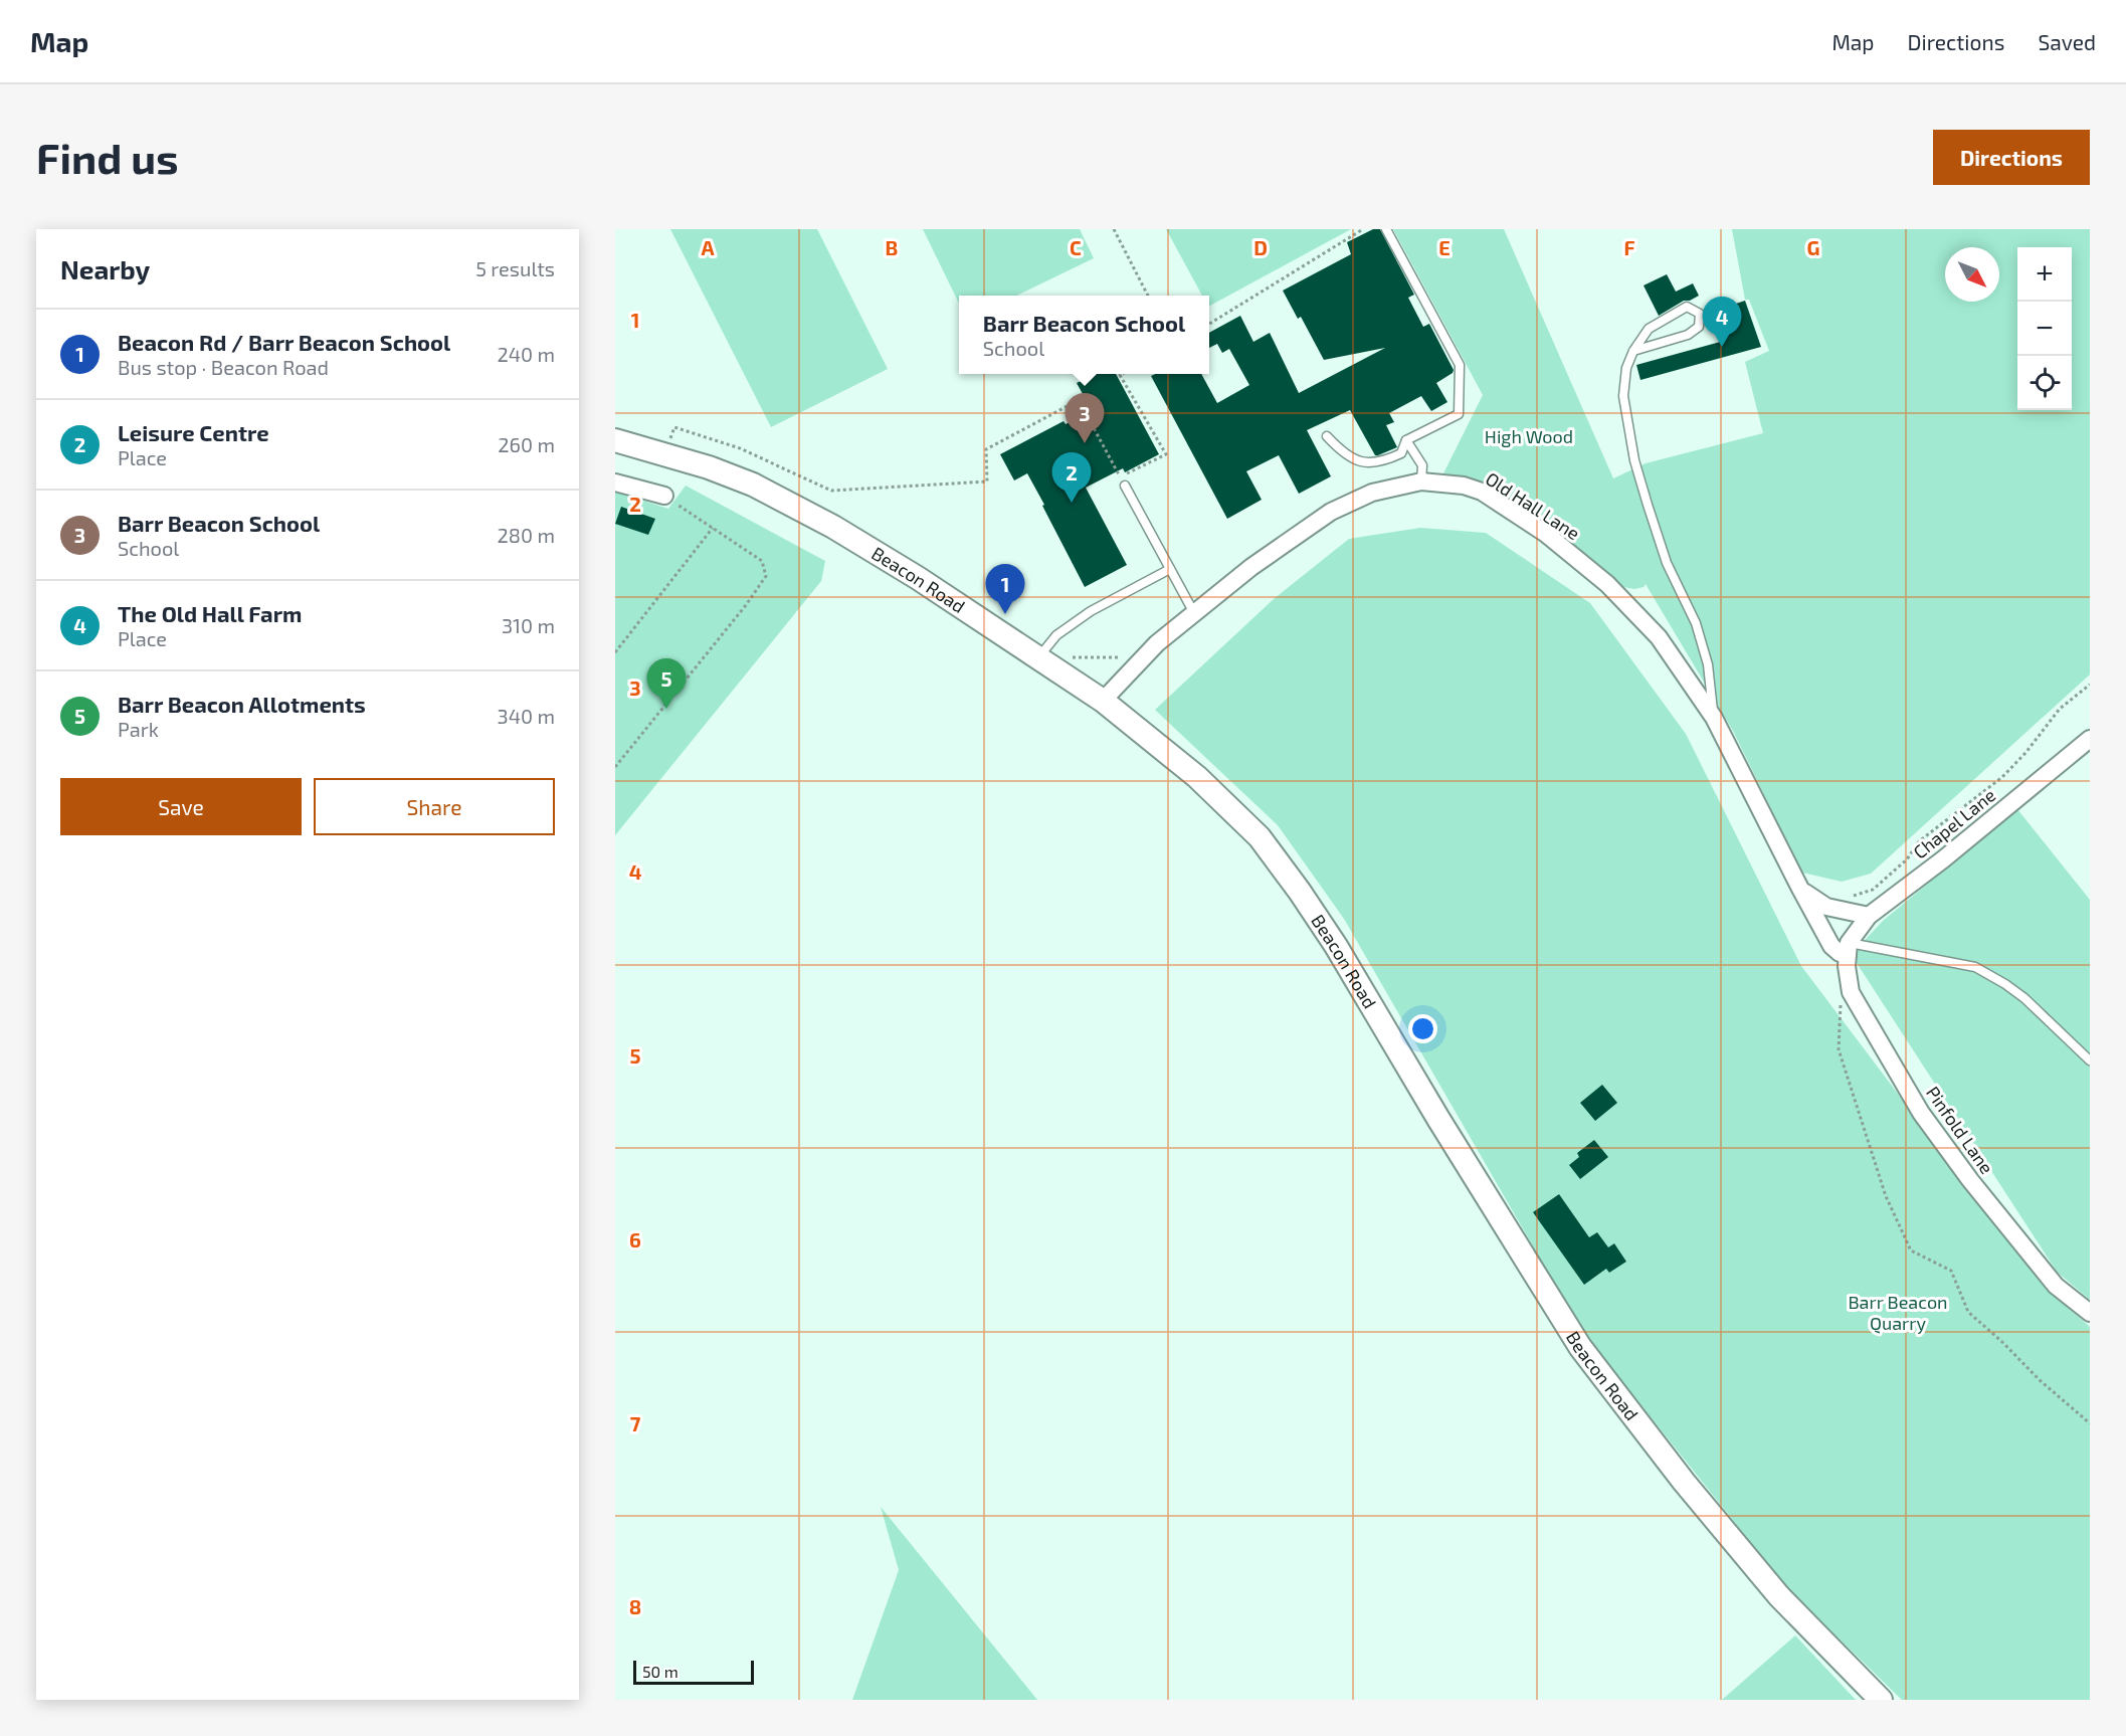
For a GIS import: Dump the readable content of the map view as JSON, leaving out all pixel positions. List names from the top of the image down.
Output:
{
  "streets": {
    "main road": ["Beacon Road"],
    "street": ["Old Hall Lane", "Chapel Lane", "Pinfold Lane"]
  },
  "crossings": [
    ["Old Hall Lane", "Beacon Road"],
    ["Old Hall Lane", "Chapel Lane"],
    ["Old Hall Lane", "Pinfold Lane"],
    ["Chapel Lane", "Pinfold Lane"]
  ],
  "parks": ["High Wood", "Barr Beacon Quarry"],
  "scale_bar": "50 m",
  "north": "bottom right",
  "page": {
    "header": "Map",
    "nav": ["Map", "Directions", "Saved"],
    "buttons": [
      "Directions",
      ["Save", "Share"]
    ],
    "title": "Find us",
    "heading": ["Nearby", "5 results"],
    "map_buttons": ["+", "−"],
    "popup": ["Barr Beacon School", "School"],
    "pins": [
      "4",
      "3",
      "2",
      "1",
      "5"
    ],
    "list": [
      {
        "mark": "1",
        "name": "Beacon Rd / Barr Beacon School",
        "note": "Bus stop · Beacon Road",
        "value": "240 m"
      },
      {
        "mark": "2",
        "name": "Leisure Centre",
        "note": "Place",
        "value": "260 m"
      },
      {
        "mark": "3",
        "name": "Barr Beacon School",
        "note": "School",
        "value": "280 m"
      },
      {
        "mark": "4",
        "name": "The Old Hall Farm",
        "note": "Place",
        "value": "310 m"
      },
      {
        "mark": "5",
        "name": "Barr Beacon Allotments",
        "note": "Park",
        "value": "340 m"
      }
    ],
    "scale": "50 m"
  },
  "grid": {
    "columns": [
      "A",
      "B",
      "C",
      "D",
      "E",
      "F",
      "G"
    ],
    "rows": [
      "1",
      "2",
      "3",
      "4",
      "5",
      "6",
      "7",
      "8"
    ]
  }
}
